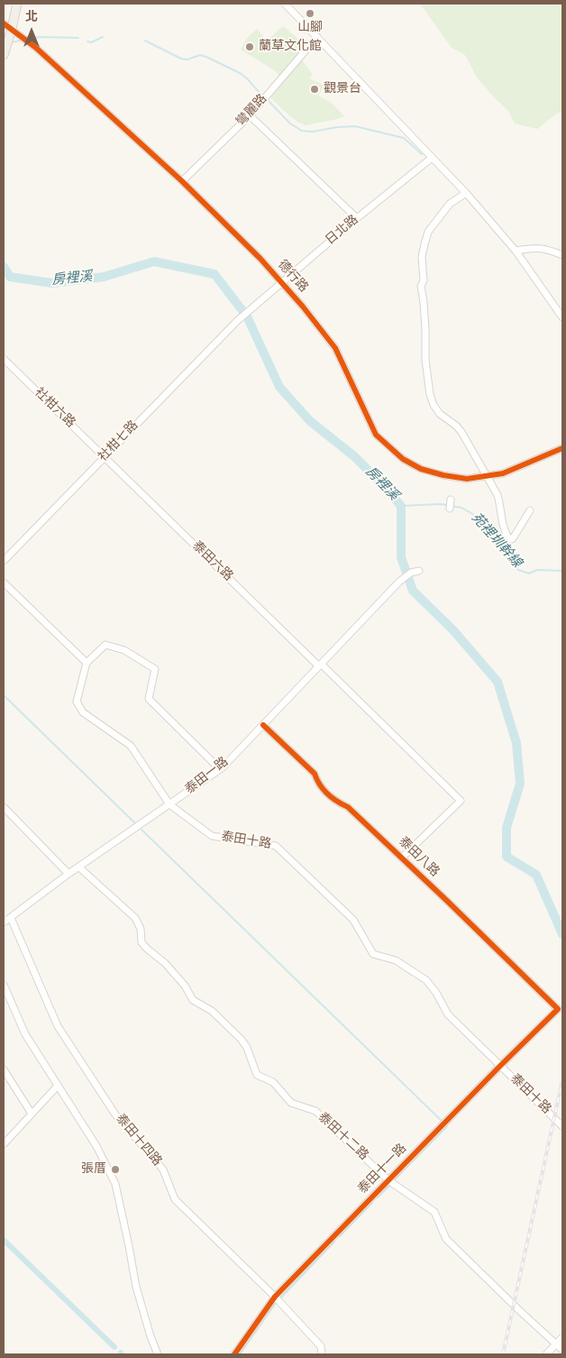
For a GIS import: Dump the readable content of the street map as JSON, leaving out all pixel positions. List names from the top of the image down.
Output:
{
  "streets": {
    "street": [
      "彎麗路",
      "日北路",
      "德行路",
      "社柑六路",
      "社柑七路",
      "泰田六路",
      "泰田一路",
      "泰田十路",
      "泰田八路",
      "泰田十二路",
      "泰田十四路",
      "泰田十一路"
    ]
  },
  "crossings": [
    ["彎麗路", "德行路"],
    ["日北路", "德行路"],
    ["日北路", "社柑七路"],
    ["社柑六路", "社柑七路"],
    ["社柑六路", "泰田六路"],
    ["社柑七路", "泰田六路"],
    ["泰田六路", "泰田一路"],
    ["泰田六路", "泰田八路"],
    ["泰田一路", "泰田十路"],
    ["泰田一路", "泰田八路"],
    ["泰田一路", "泰田十二路"],
    ["泰田一路", "泰田十四路"],
    ["泰田十路", "泰田十一路"],
    ["泰田八路", "泰田十一路"],
    ["泰田十二路", "泰田十一路"],
    ["泰田十四路", "泰田十一路"]
  ],
  "water": ["房裡溪", "苑裡圳幹線"],
  "places": [
    "山腳",
    "蘭草文化館",
    "觀景台",
    "張厝"
  ],
  "north": "top"
}
